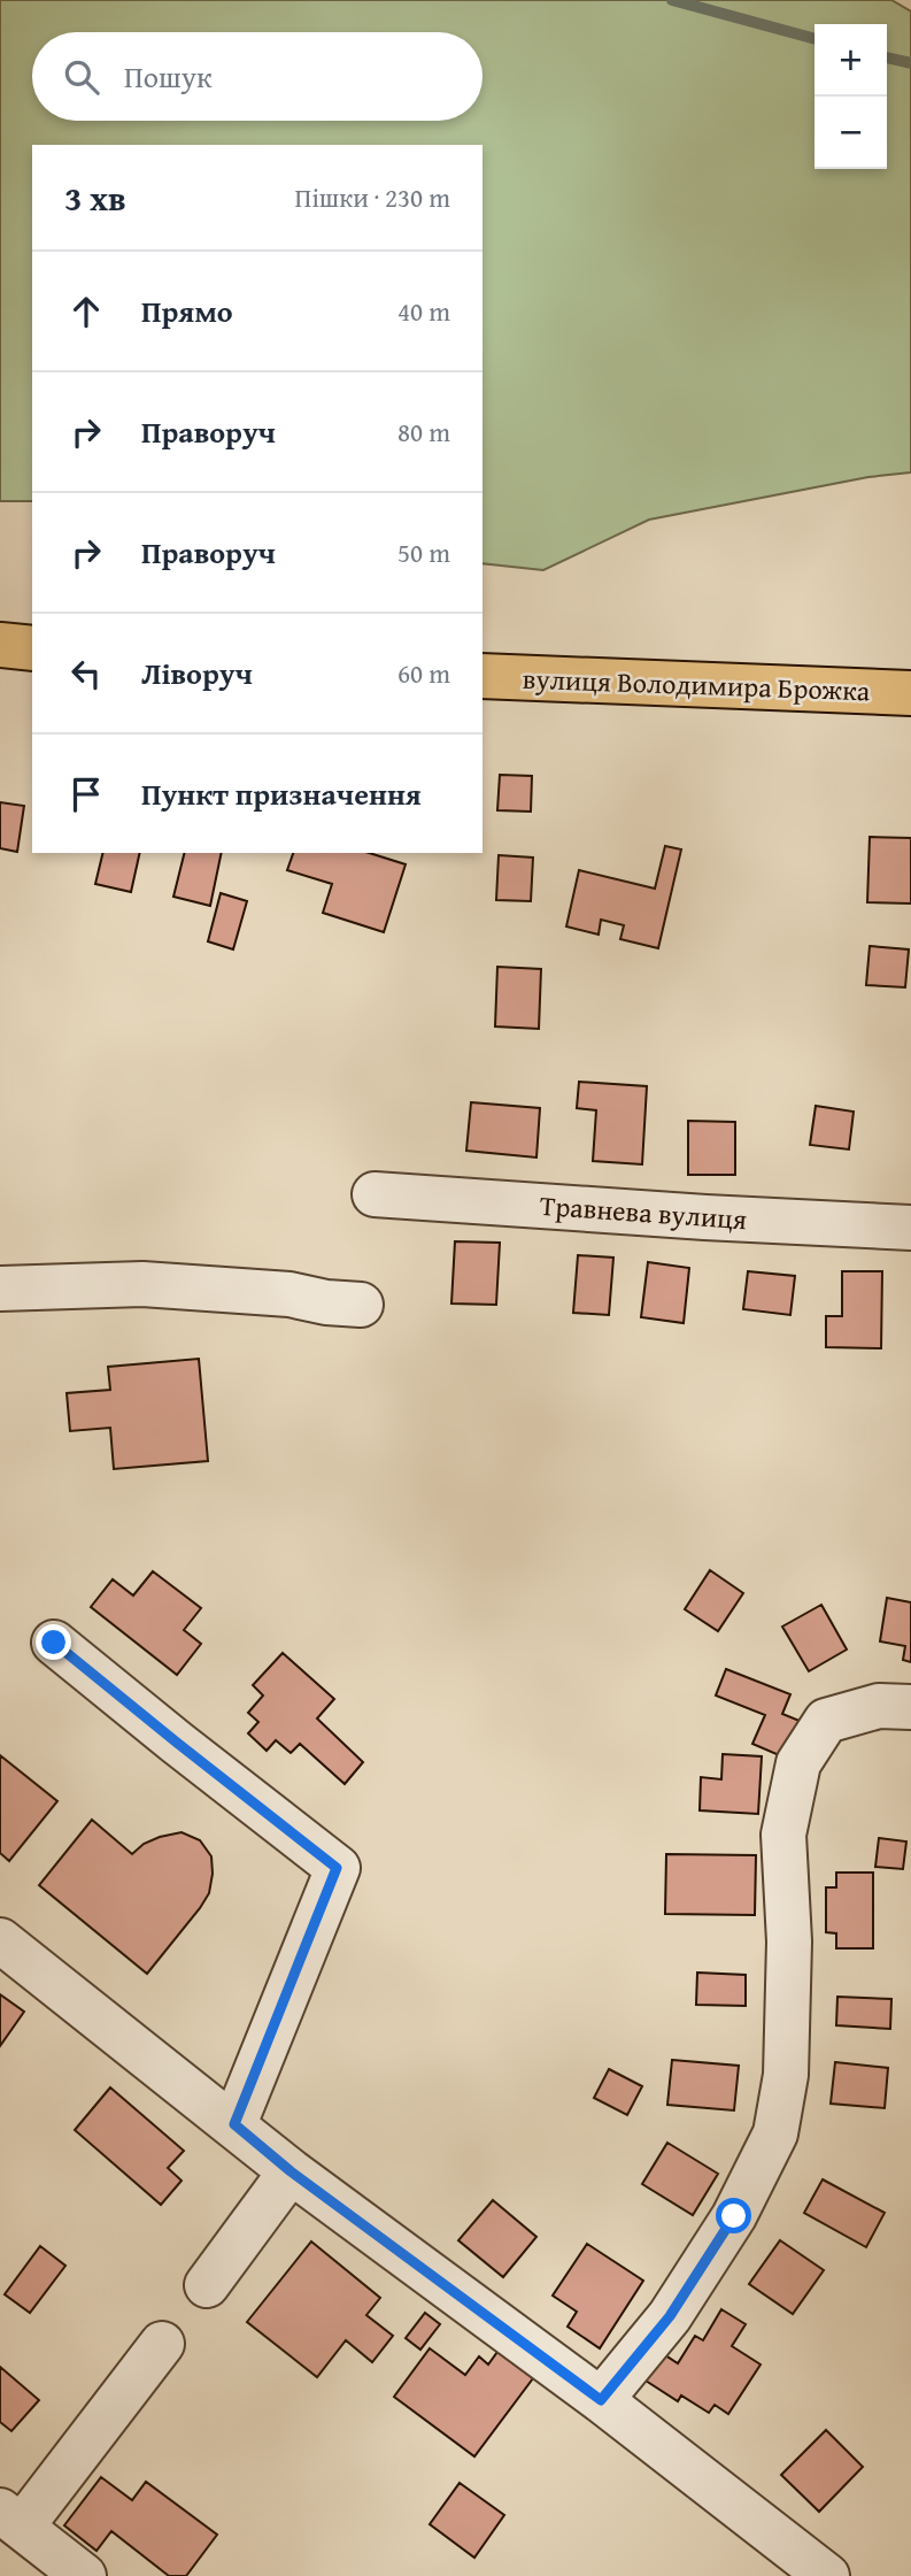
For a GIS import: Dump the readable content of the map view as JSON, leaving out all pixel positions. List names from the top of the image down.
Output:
{
  "streets": {
    "main road": ["вулиця Володимира Брожка"],
    "street": ["Травнева вулиця"]
  },
  "page": {
    "map_buttons": ["+", "−"],
    "search": "Пошук",
    "heading": ["3 хв", "Пішки · 230 m"],
    "list": [
      ["Прямо", "40 m"],
      ["Праворуч", "80 m"],
      ["Праворуч", "50 m"],
      ["Ліворуч", "60 m"],
      "Пункт призначення"
    ]
  }
}
